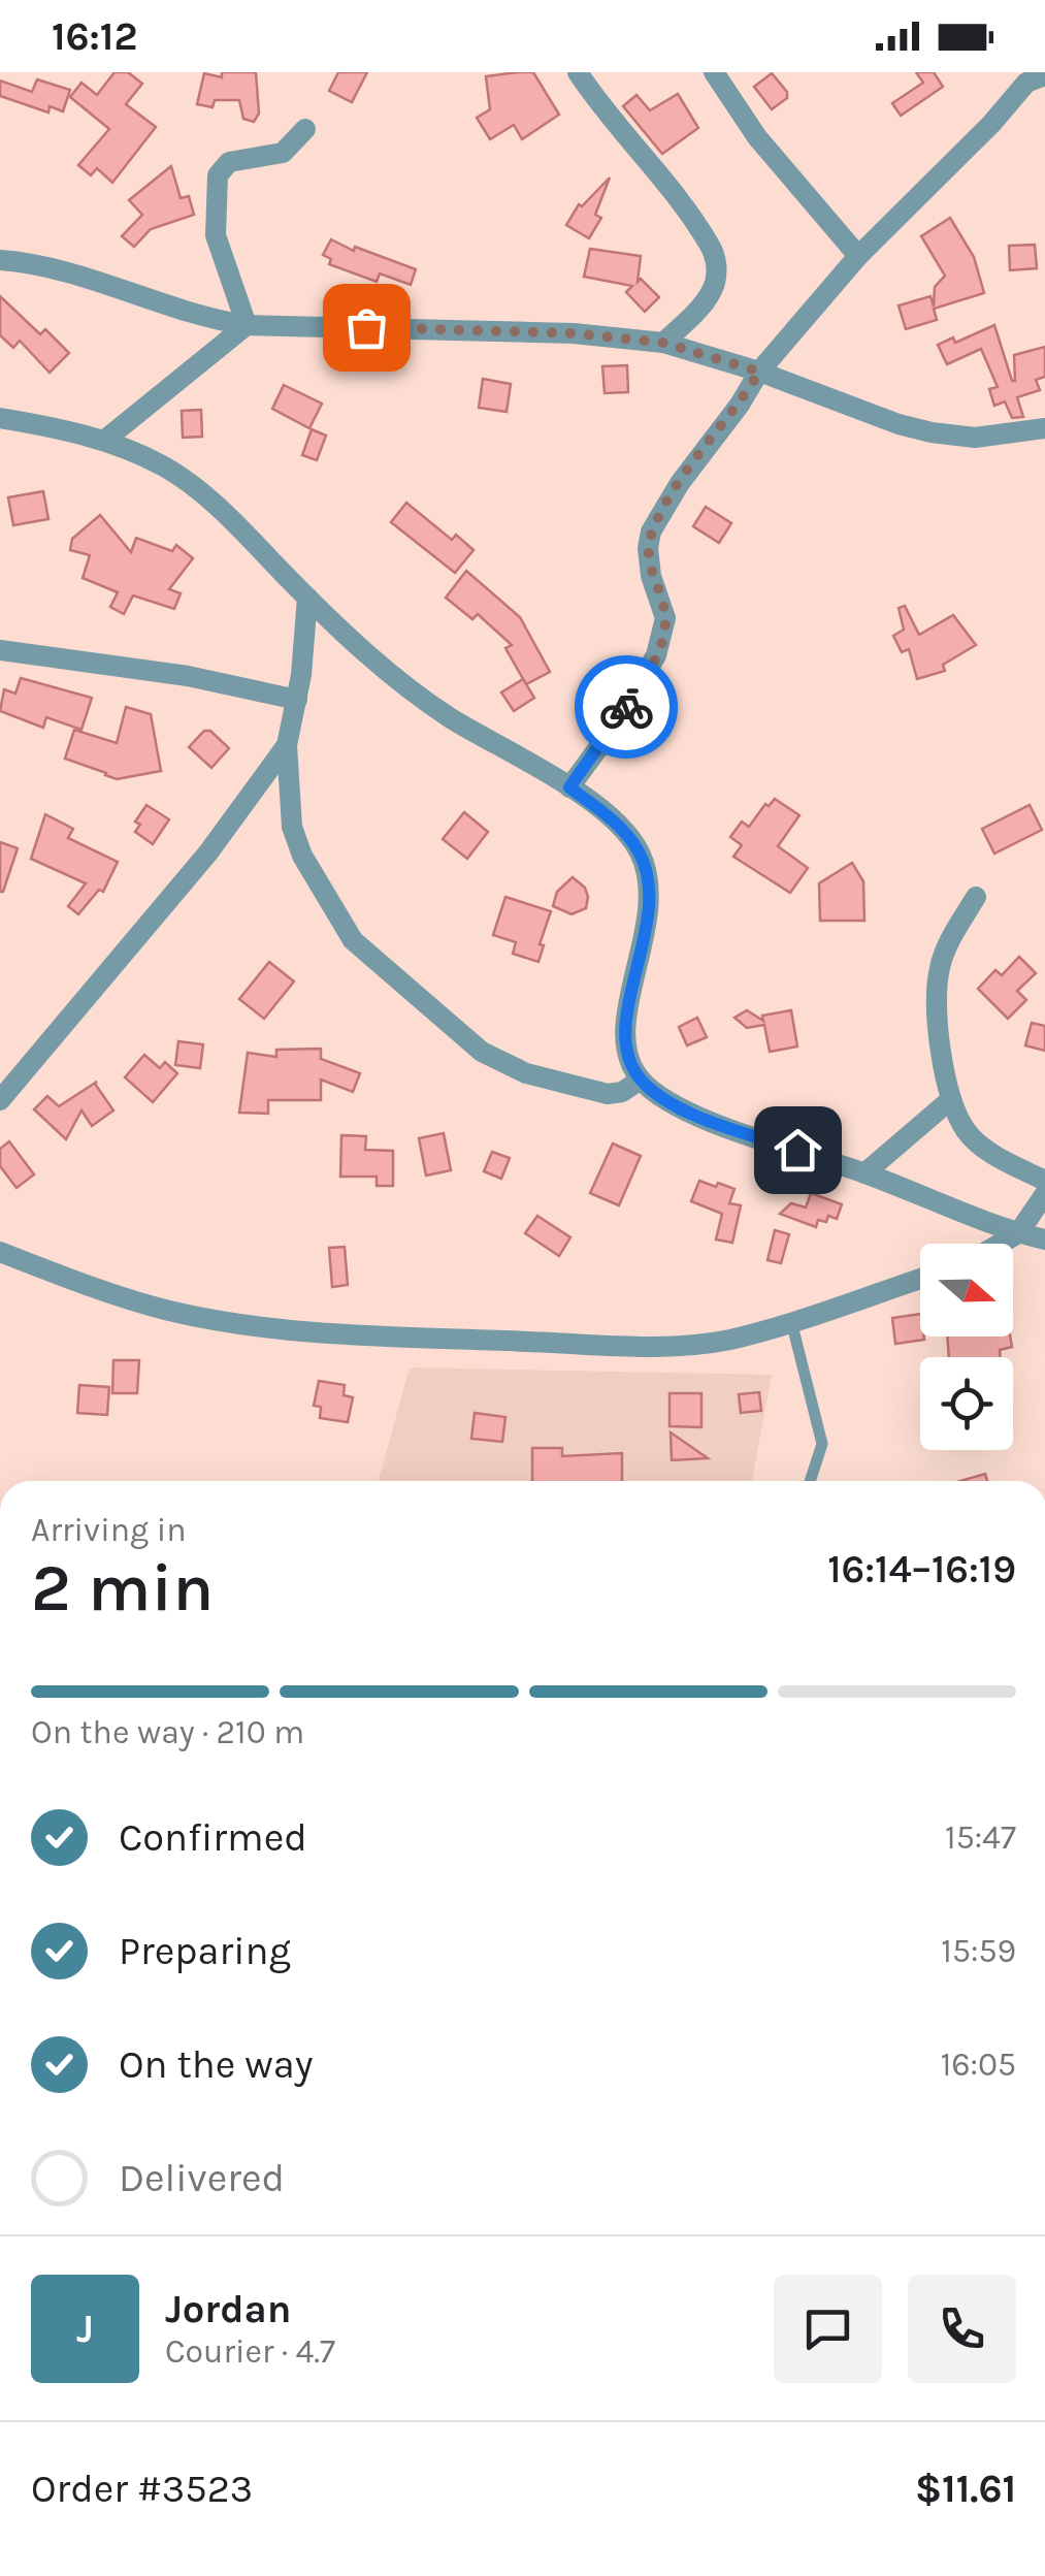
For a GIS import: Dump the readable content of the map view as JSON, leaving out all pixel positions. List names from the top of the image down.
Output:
{
  "north": "right",
  "page": {
    "status": "16:12",
    "heading": ["2 min", "Arriving in", "16:14–16:19"],
    "panel": [
      "Jordan",
      "Courier · 4.7",
      "Order #3523",
      "$11.61"
    ],
    "bar": "On the way · 210 m",
    "list": [
      ["Confirmed", "15:47"],
      ["Preparing", "15:59"],
      ["On the way", "16:05"],
      "Delivered"
    ],
    "round": "J"
  }
}
